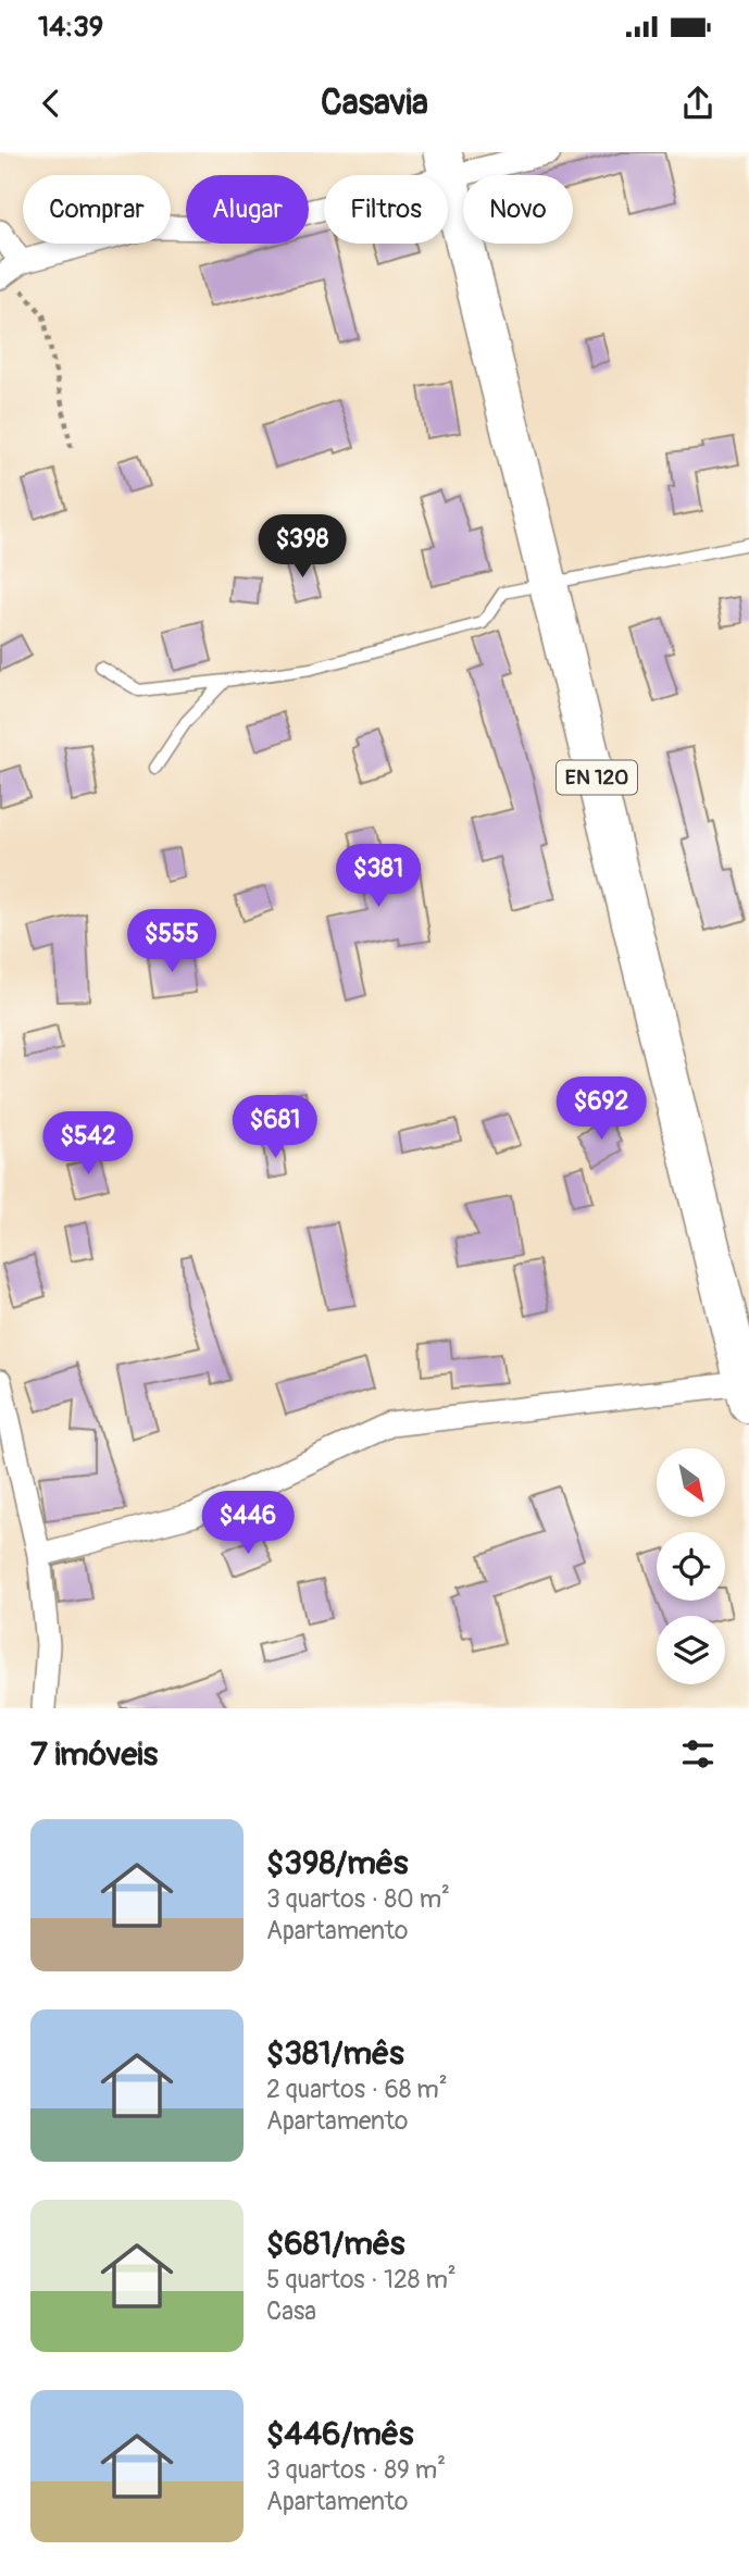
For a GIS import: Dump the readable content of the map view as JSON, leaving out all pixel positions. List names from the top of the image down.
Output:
{
  "streets": {
    "main road": ["EN 120"]
  },
  "north": "bottom right",
  "page": {
    "status": "14:39",
    "header": "Casavia",
    "chip": [
      "Comprar",
      "Alugar",
      "Filtros",
      "Novo"
    ],
    "price": [
      "$398",
      "$381",
      "$555",
      "$692",
      "$681",
      "$542",
      "$446"
    ],
    "heading": "7 imóveis",
    "list": [
      {
        "name": "$398/mês",
        "note": "3 quartos · 80 m² · Apartamento"
      },
      {
        "name": "$381/mês",
        "note": "2 quartos · 68 m² · Apartamento"
      },
      {
        "name": "$681/mês",
        "note": "5 quartos · 128 m² · Casa"
      },
      {
        "name": "$446/mês",
        "note": "3 quartos · 89 m² · Apartamento"
      }
    ]
  }
}
